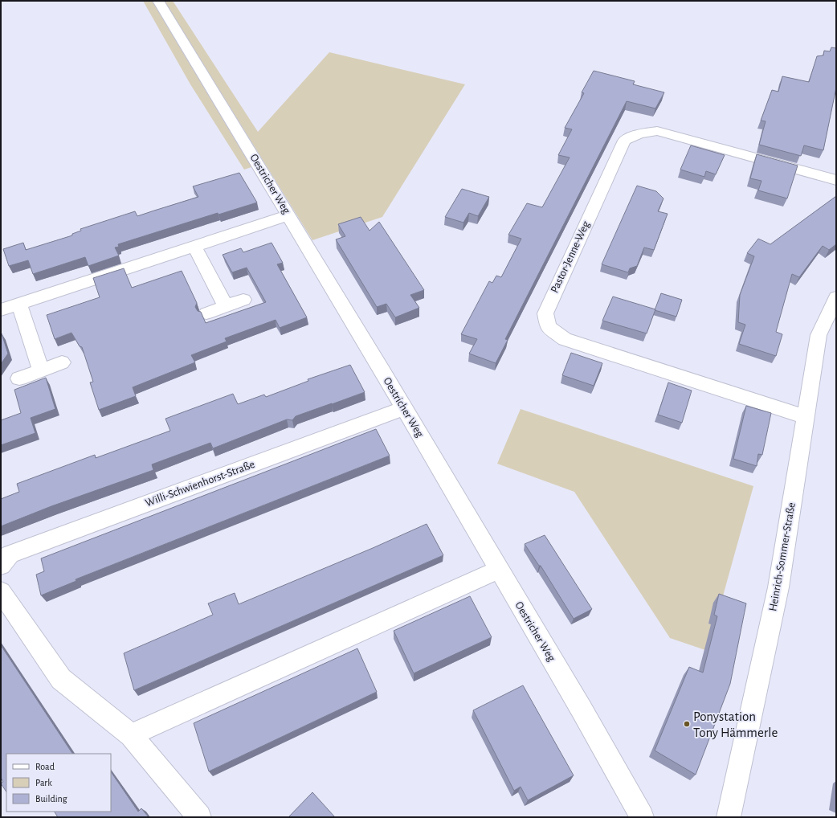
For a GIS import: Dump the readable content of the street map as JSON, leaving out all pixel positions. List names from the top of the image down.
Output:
{
  "streets": {
    "street": [
      "Oestricher Weg",
      "Pastor-Jenne-Weg",
      "Willi-Schwienhorst-Straße",
      "Heinrich-Sommer-Straße"
    ]
  },
  "crossings": [
    ["Oestricher Weg", "Willi-Schwienhorst-Straße"],
    ["Pastor-Jenne-Weg", "Heinrich-Sommer-Straße"]
  ],
  "places": ["Ponystation Tony Hämmerle"],
  "legend": ["Road", "Park", "Building"]
}
